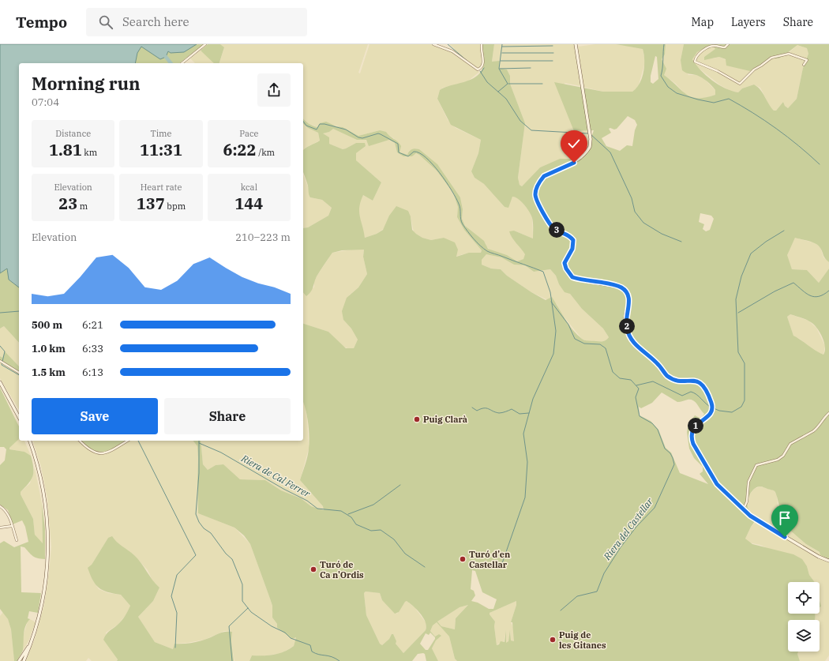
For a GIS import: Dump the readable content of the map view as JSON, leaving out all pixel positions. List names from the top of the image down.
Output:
{
  "water": ["Riera de Cal Ferrer", "Riera del Castellar"],
  "places": [
    "Puig Clarà",
    "Turó d'en Castellar",
    "Turó de Ca n'Ordis",
    "Puig de les Gitanes"
  ],
  "page": {
    "header": "Tempo",
    "search": "Search here",
    "nav": ["Map", "Layers", "Share"],
    "heading": ["Morning run", "07:04"],
    "stats": [
      ["Distance", "1.81 km"],
      ["Time", "11:31"],
      ["Pace", "6:22 /km"],
      ["Elevation", "23 m"],
      ["Heart rate", "137 bpm"],
      ["kcal", "144"]
    ],
    "pins": ["3", "2", "1"],
    "chart": ["Elevation", "210–223 m"],
    "list": [
      {
        "name": "500 m",
        "note": "6:21"
      },
      {
        "name": "1.0 km",
        "note": "6:33"
      },
      {
        "name": "1.5 km",
        "note": "6:13"
      }
    ],
    "buttons": ["Save", "Share"]
  }
}
